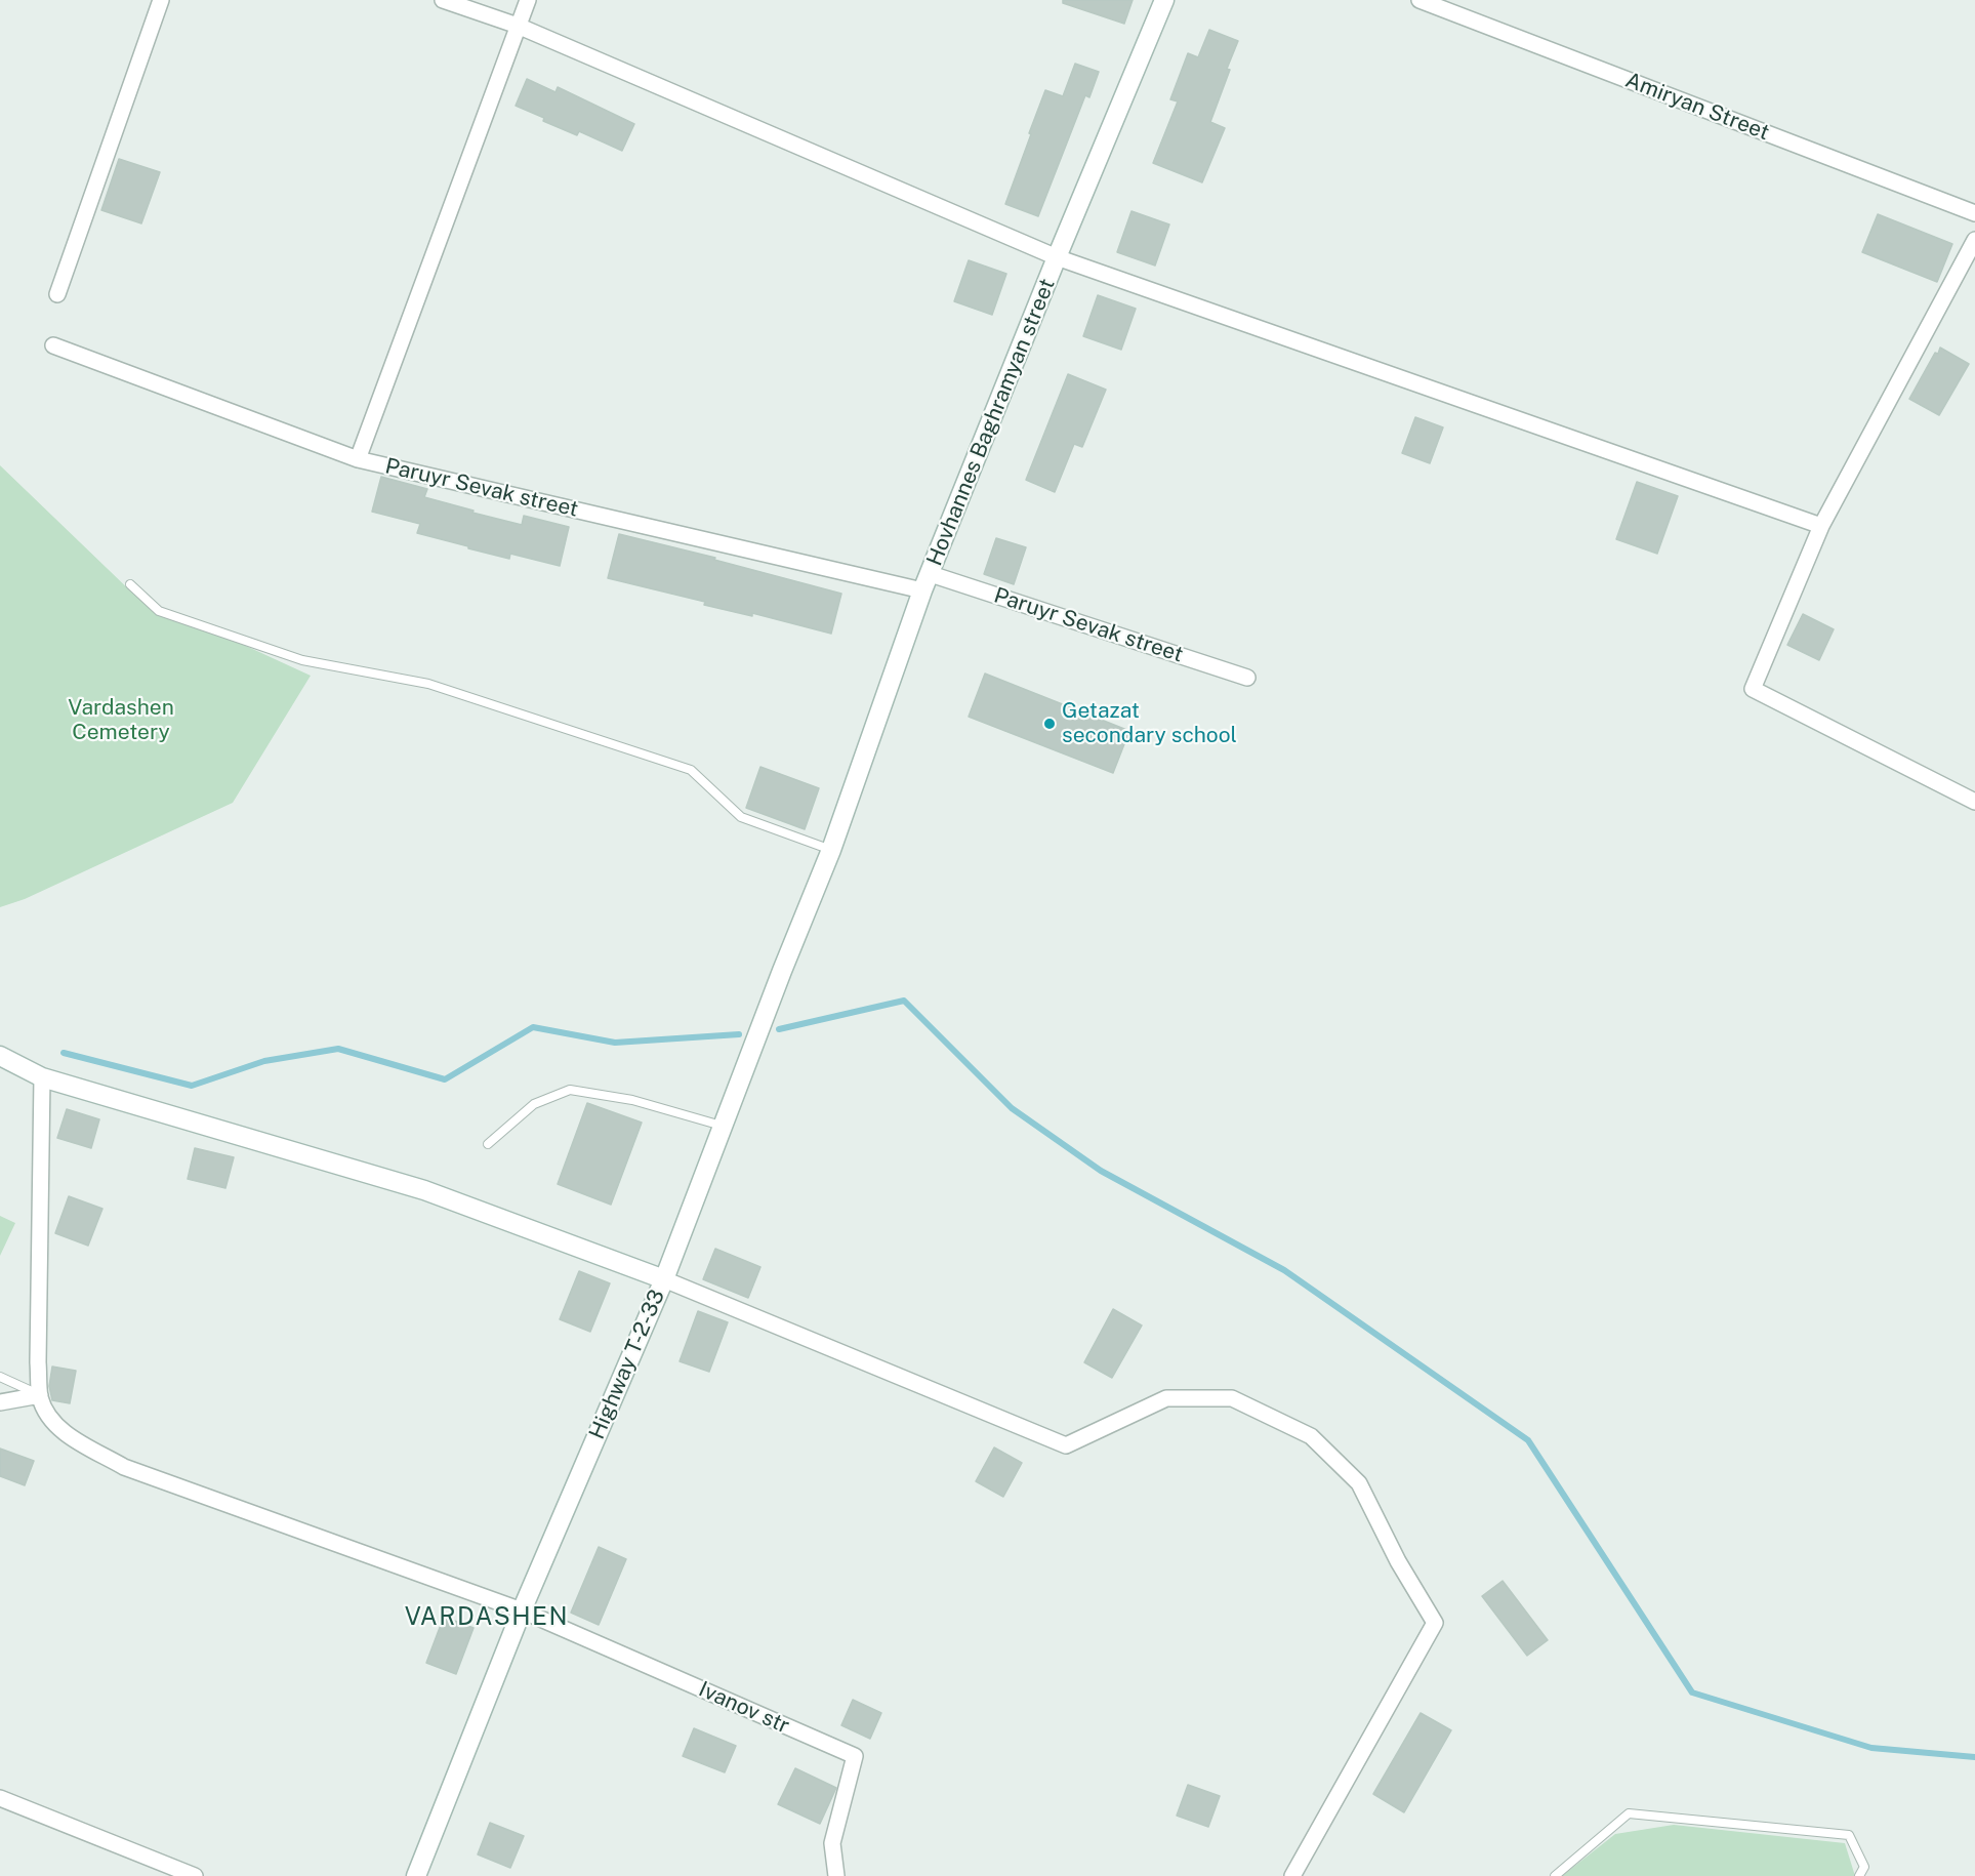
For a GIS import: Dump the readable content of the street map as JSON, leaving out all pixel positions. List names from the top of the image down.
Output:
{
  "streets": {
    "street": [
      "Amiryan Street",
      "Hovhannes Baghramyan street",
      "Paruyr Sevak street",
      "Highway T-2-33",
      "Ivanov str"
    ]
  },
  "crossings": [
    ["Hovhannes Baghramyan street", "Paruyr Sevak street"],
    ["Hovhannes Baghramyan street", "Highway T-2-33"],
    ["Highway T-2-33", "Ivanov str"]
  ],
  "districts": ["VARDASHEN"],
  "parks": ["Vardashen Cemetery"],
  "places": ["Getazat secondary school"]
}
